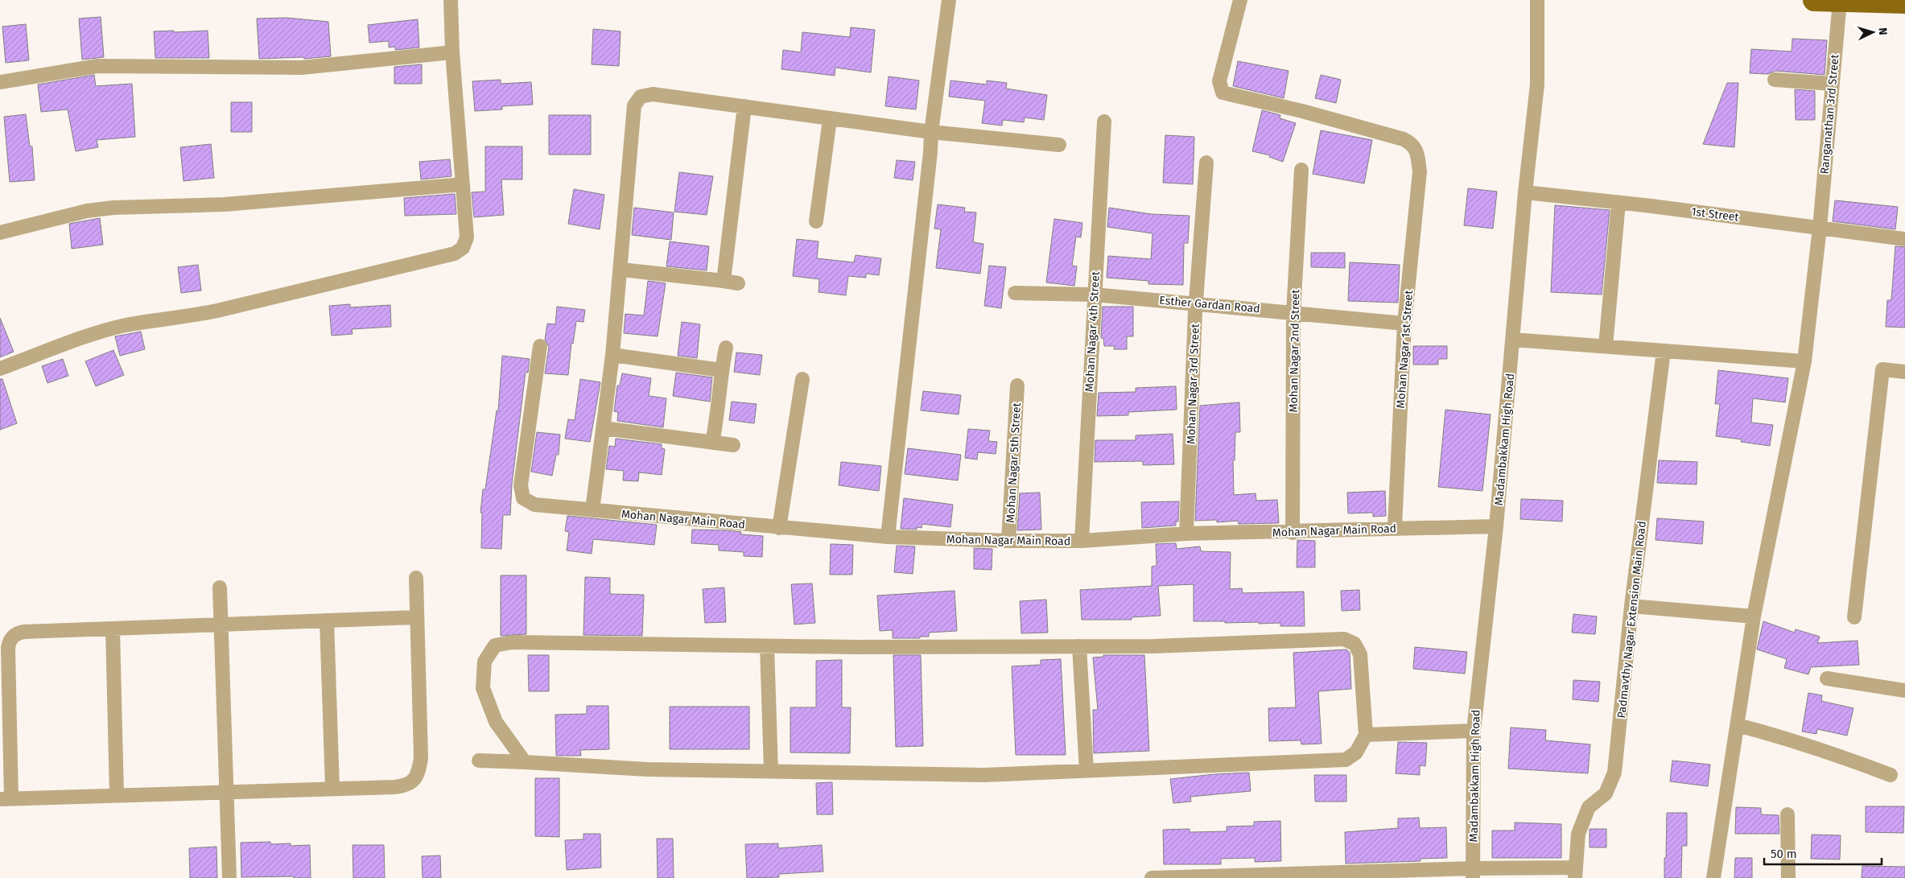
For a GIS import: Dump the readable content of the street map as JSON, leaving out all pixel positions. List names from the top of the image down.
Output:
{
  "streets": {
    "street": [
      "Ranganathan 3rd Street",
      "1st Street",
      "Esther Gardan Road",
      "Mohan Nagar 4th Street",
      "Mohan Nagar 1st Street",
      "Mohan Nagar 2nd Street",
      "Mohan Nagar 3rd Street",
      "Madambakkam High Road",
      "Mohan Nagar 5th Street",
      "Mohan Nagar Main Road",
      "Padmavthy Nagar Extension Main Road"
    ]
  },
  "crossings": [
    ["Ranganathan 3rd Street", "1st Street"],
    ["1st Street", "Madambakkam High Road"],
    ["Esther Gardan Road", "Mohan Nagar 4th Street"],
    ["Esther Gardan Road", "Mohan Nagar 1st Street"],
    ["Esther Gardan Road", "Mohan Nagar 2nd Street"],
    ["Esther Gardan Road", "Mohan Nagar 3rd Street"],
    ["Mohan Nagar 4th Street", "Mohan Nagar Main Road"],
    ["Mohan Nagar 1st Street", "Mohan Nagar Main Road"],
    ["Mohan Nagar 2nd Street", "Mohan Nagar Main Road"],
    ["Mohan Nagar 3rd Street", "Mohan Nagar Main Road"],
    ["Madambakkam High Road", "Mohan Nagar Main Road"],
    ["Mohan Nagar 5th Street", "Mohan Nagar Main Road"]
  ],
  "scale_bar": "50 m",
  "north": "right"
}
